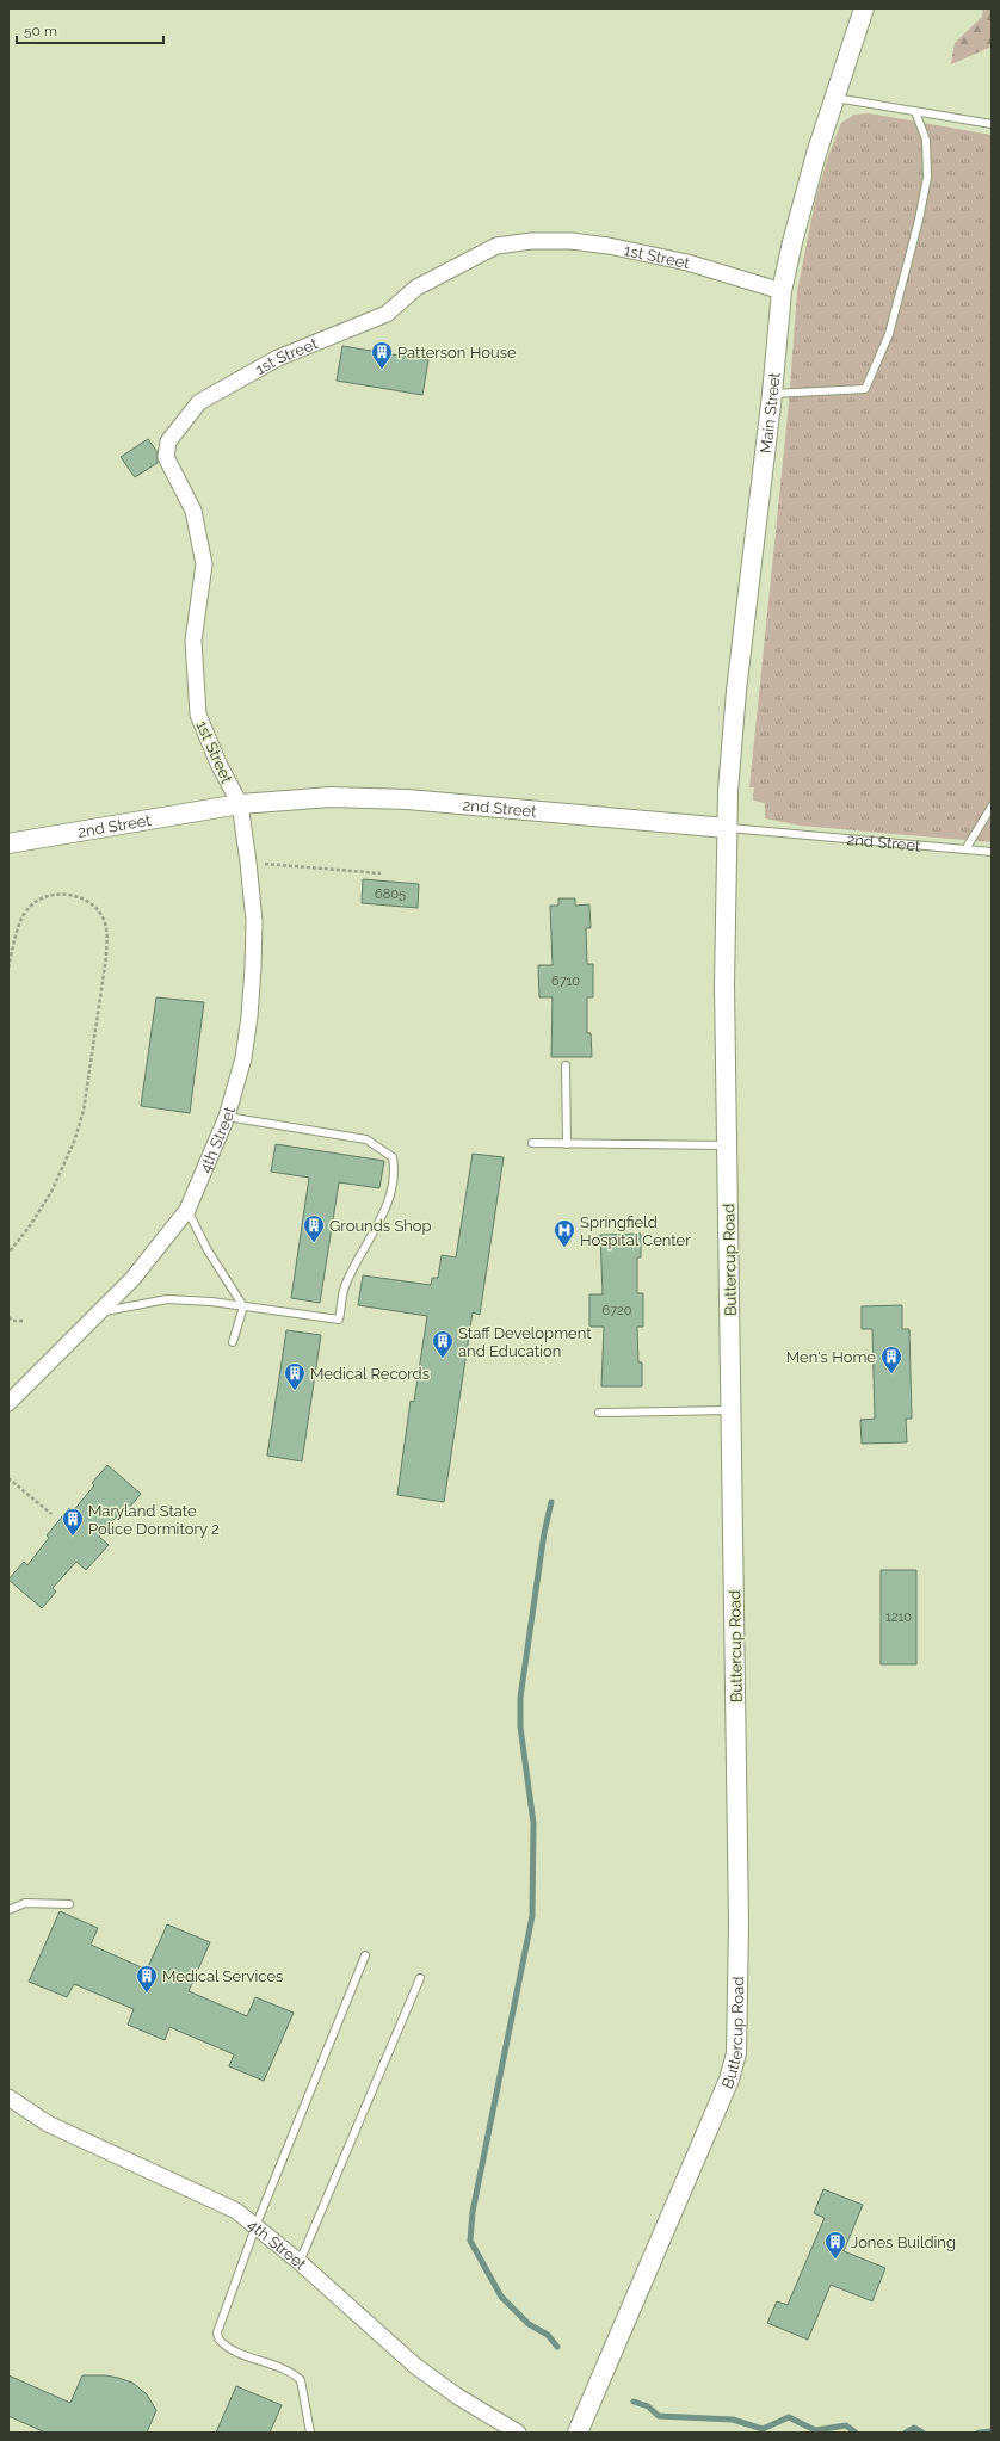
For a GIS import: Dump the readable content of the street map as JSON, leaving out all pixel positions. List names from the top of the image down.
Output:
{
  "streets": {
    "street": [
      "1st Street",
      "Main Street",
      "2nd Street",
      "4th Street",
      "Buttercup Road"
    ]
  },
  "crossings": [
    ["1st Street", "Main Street"],
    ["1st Street", "2nd Street"],
    ["1st Street", "4th Street"],
    ["Main Street", "2nd Street"],
    ["Main Street", "Buttercup Road"],
    ["2nd Street", "4th Street"],
    ["2nd Street", "Buttercup Road"]
  ],
  "places": {
    "building": [
      "Patterson House",
      "Grounds Shop",
      "Staff Development and Education",
      "Men's Home",
      "Medical Records",
      "Maryland State Police Dormitory 2",
      "Medical Services",
      "Jones Building"
    ],
    "hospital": ["Springfield Hospital Center"]
  },
  "house_numbers": [
    "6805",
    "6710",
    "6720",
    "1210"
  ],
  "scale_bar": "50 m"
}
